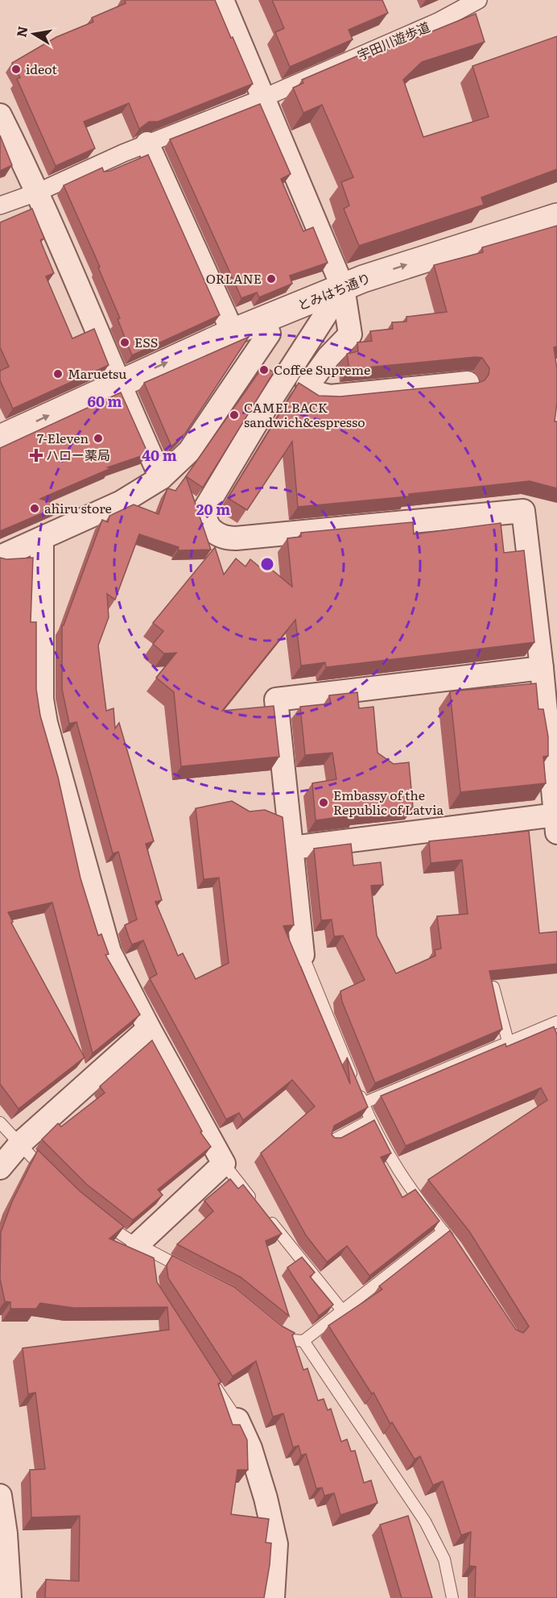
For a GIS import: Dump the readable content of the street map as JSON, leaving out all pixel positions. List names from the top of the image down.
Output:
{
  "streets": {
    "street": ["宇田川遊歩道", "とみはち通り"]
  },
  "one_way": ["とみはち通り"],
  "places": {
    "other": [
      "ideot",
      "ORLANE",
      "ESS",
      "Coffee Supreme",
      "Maruetsu",
      "CAMELBACK sandwich&espresso",
      "7-Eleven",
      "ahiru store",
      "Embassy of the Republic of Latvia"
    ],
    "health": ["ハロー薬局"]
  },
  "north": "left",
  "rings": ["60 m", "40 m", "20 m"]
}
